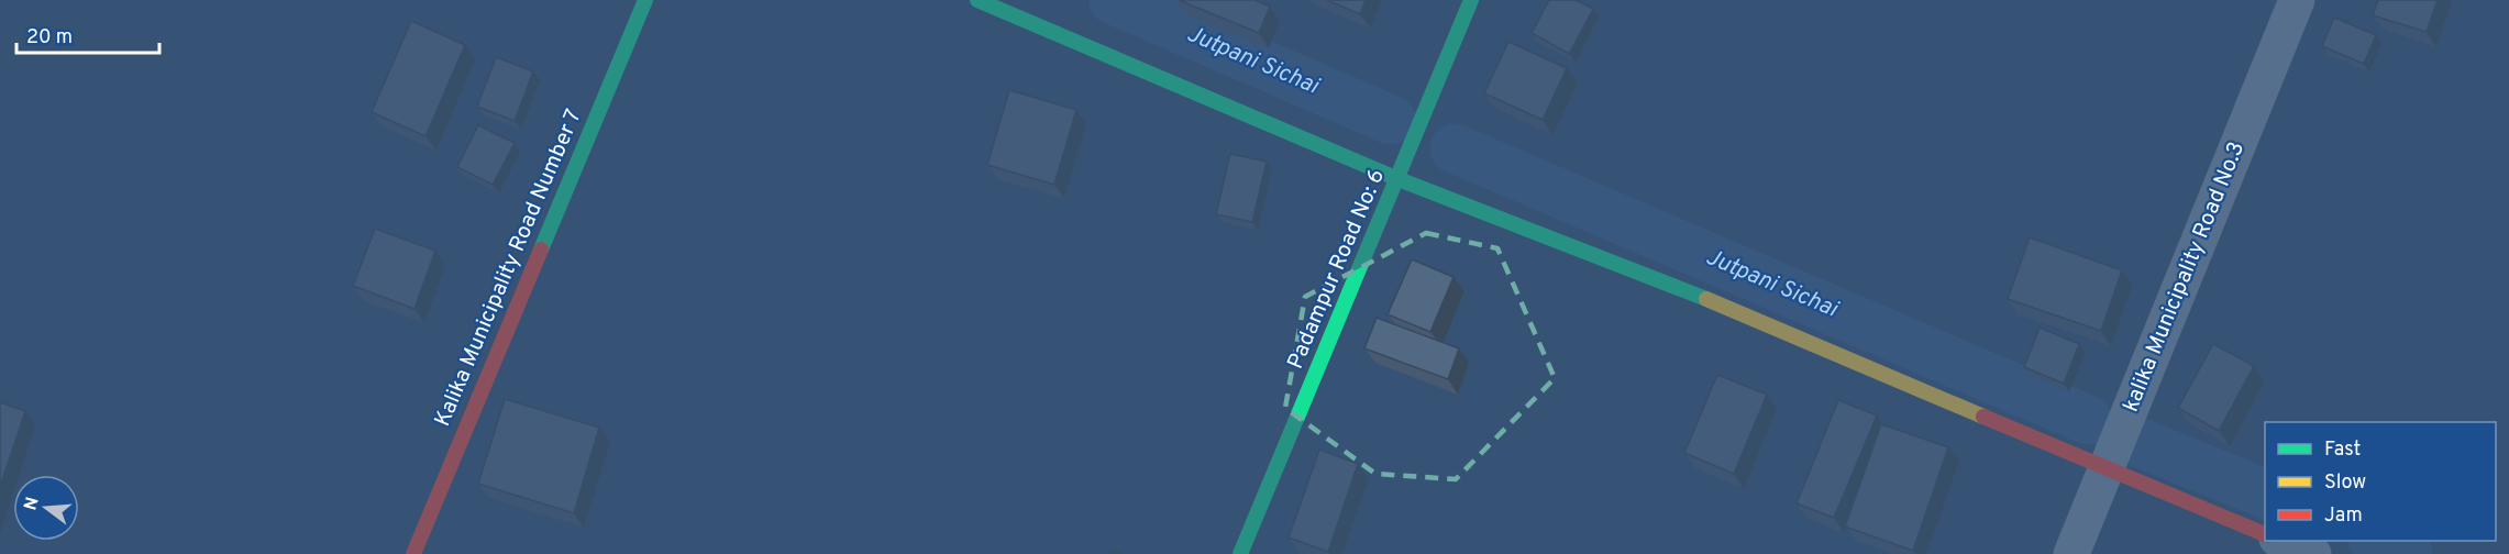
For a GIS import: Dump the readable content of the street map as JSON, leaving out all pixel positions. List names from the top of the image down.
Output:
{
  "streets": {
    "street": ["Kalika Municipality Road Number 7", "Padampur Road No: 6", "kalika Municipality Road No.3"]
  },
  "water": ["Jutpani Sichai"],
  "legend": ["Fast", "Slow", "Jam"],
  "scale_bar": "20 m",
  "north": "left"
}
